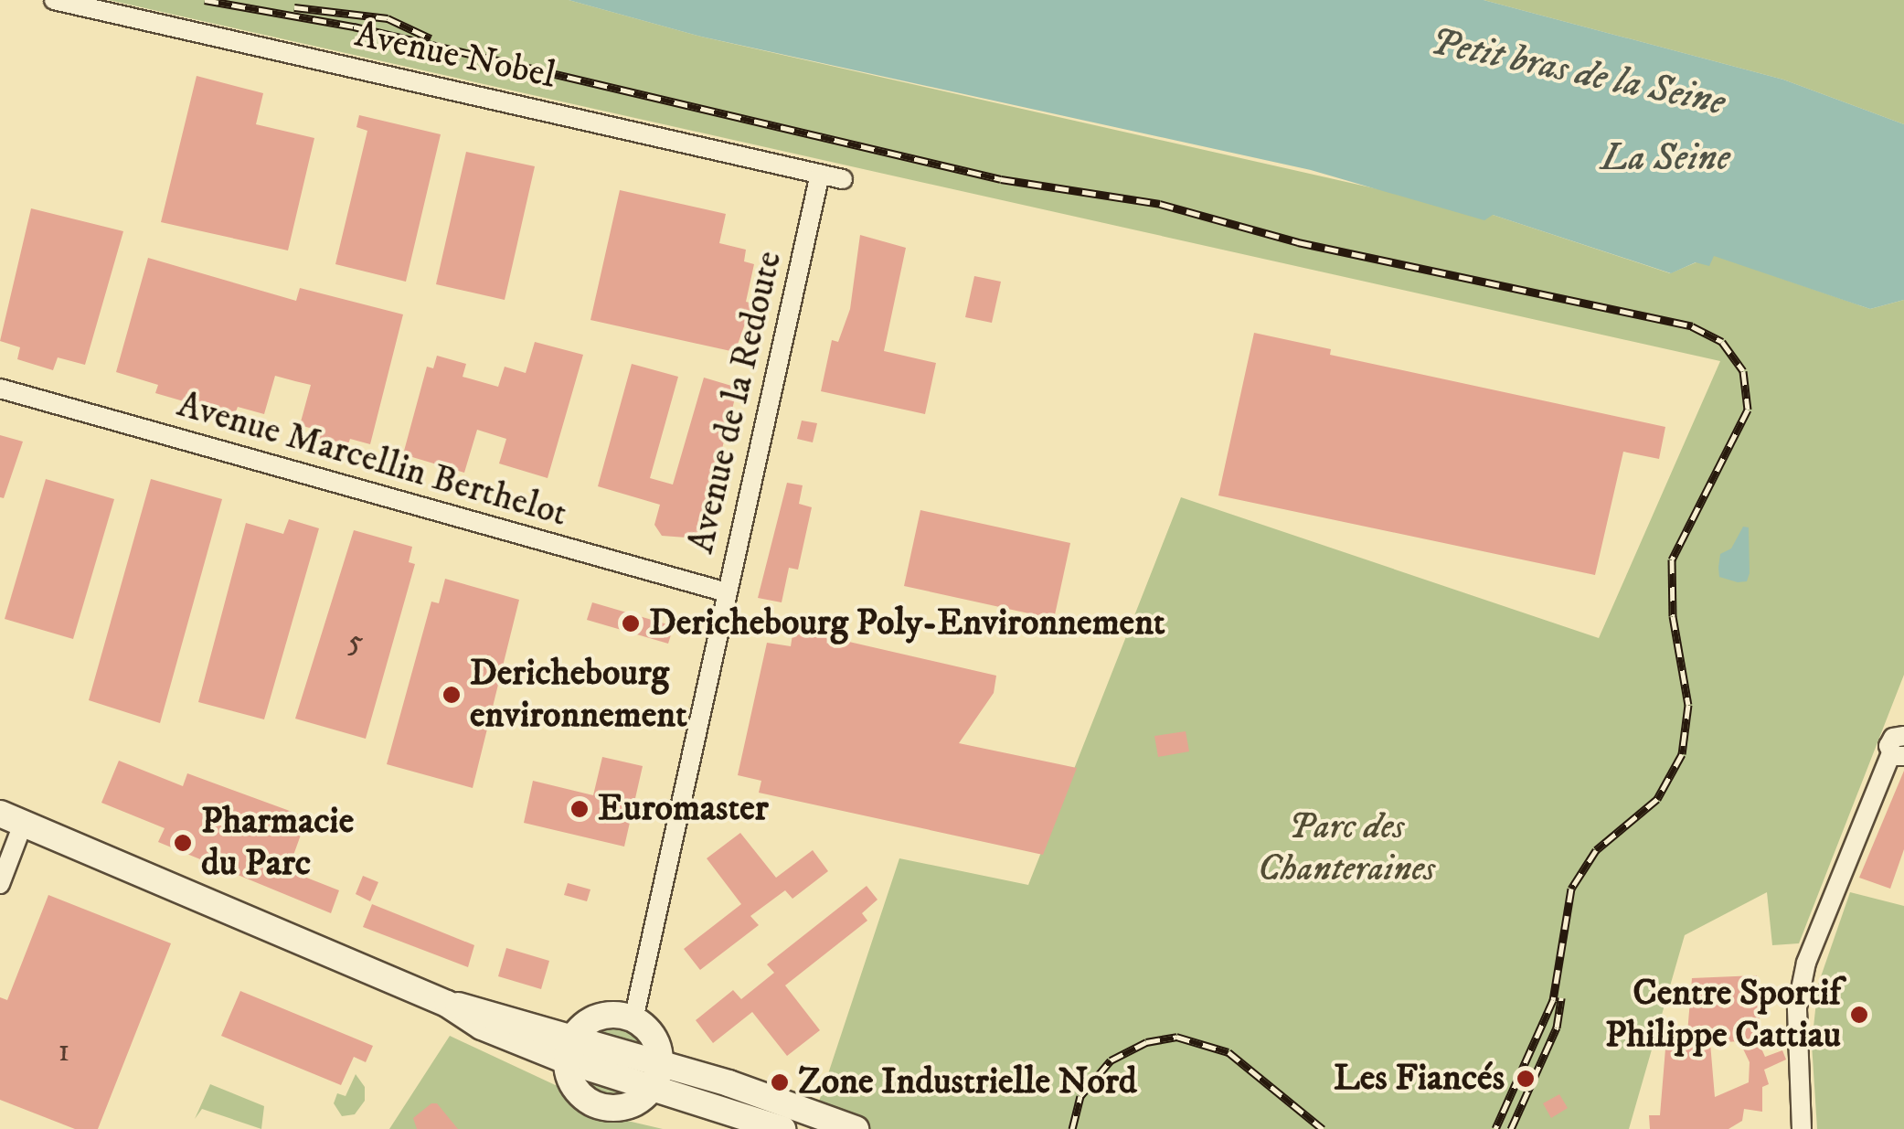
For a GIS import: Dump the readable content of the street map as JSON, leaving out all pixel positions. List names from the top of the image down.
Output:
{
  "streets": {
    "street": ["Avenue Nobel", "Avenue de la Redoute", "Avenue Marcellin Berthelot"]
  },
  "crossings": [
    ["Avenue Nobel", "Avenue de la Redoute"],
    ["Avenue de la Redoute", "Avenue Marcellin Berthelot"]
  ],
  "water": ["Petit bras de la Seine", "La Seine"],
  "parks": ["Parc des Chanteraines"],
  "places": [
    "Derichebourg Poly-Environnement",
    "Derichebourg environnement",
    "Euromaster",
    "Pharmacie du Parc",
    "Centre Sportif Philippe Cattiau",
    "Les Fiancés",
    "Zone Industrielle Nord"
  ],
  "house_numbers": ["5", "1"]
}
